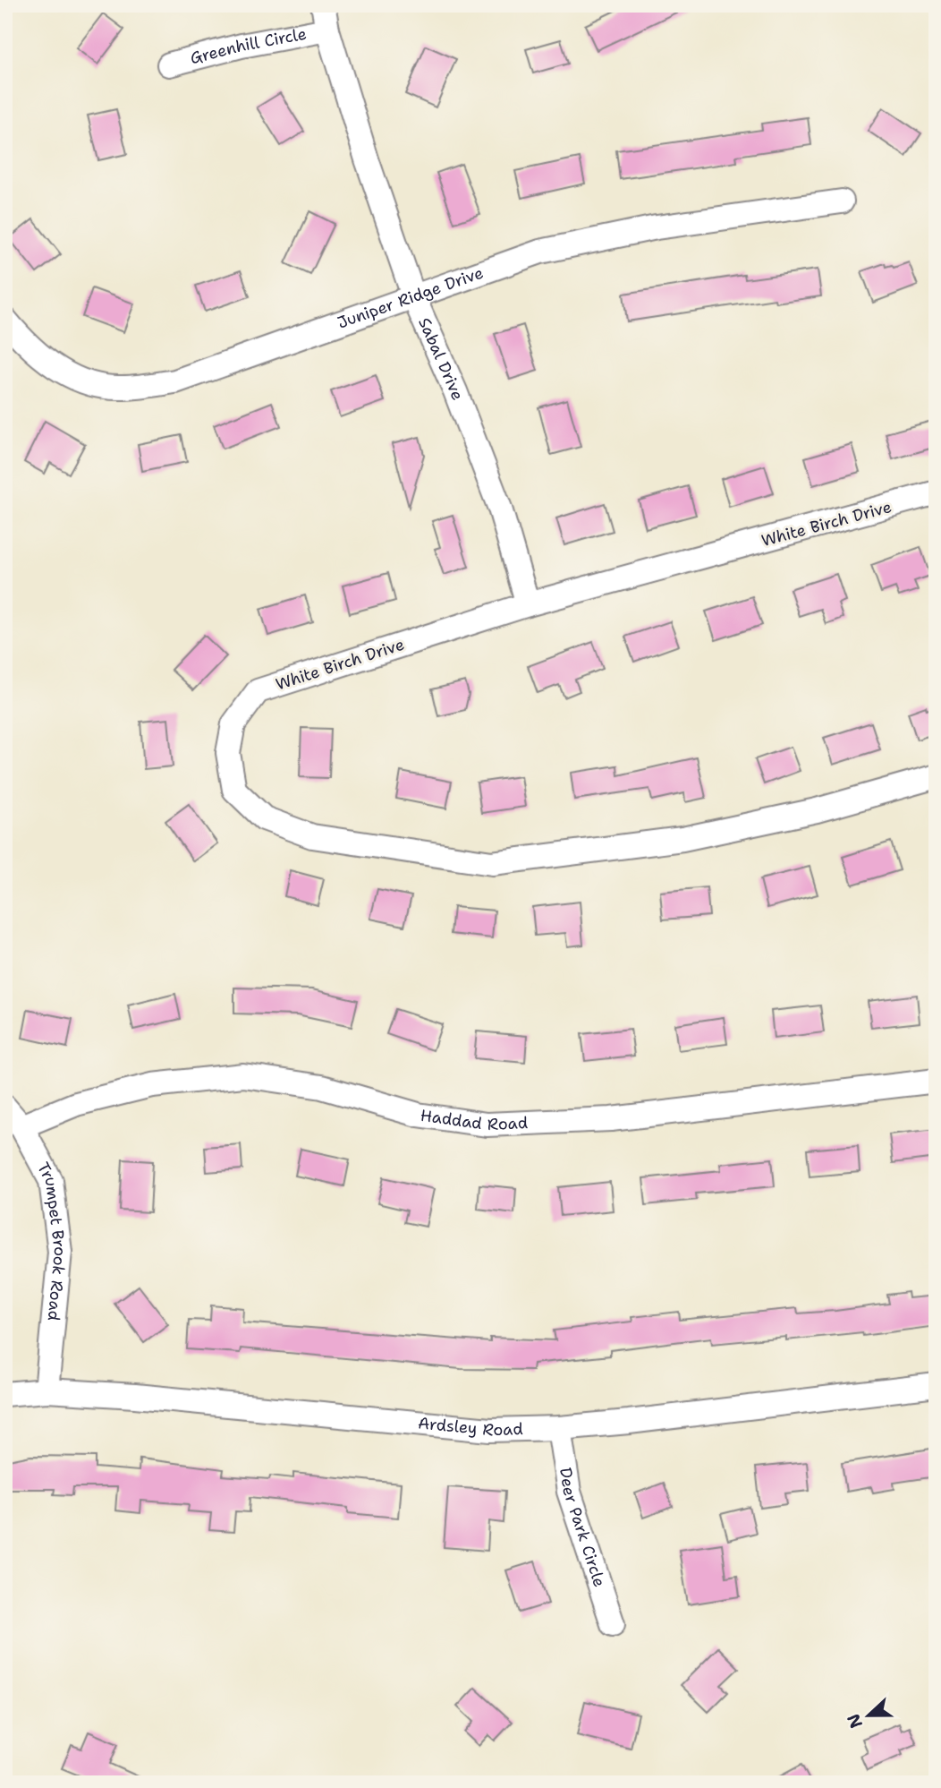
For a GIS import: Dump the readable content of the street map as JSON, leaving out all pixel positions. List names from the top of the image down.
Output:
{
  "streets": {
    "street": [
      "Greenhill Circle",
      "Juniper Ridge Drive",
      "Sabal Drive",
      "White Birch Drive",
      "Haddad Road",
      "Trumpet Brook Road",
      "Ardsley Road",
      "Deer Park Circle"
    ]
  },
  "crossings": [
    ["Greenhill Circle", "Sabal Drive"],
    ["Juniper Ridge Drive", "Sabal Drive"],
    ["Sabal Drive", "White Birch Drive"],
    ["Haddad Road", "Trumpet Brook Road"],
    ["Trumpet Brook Road", "Ardsley Road"],
    ["Ardsley Road", "Deer Park Circle"]
  ],
  "north": "left"
}
